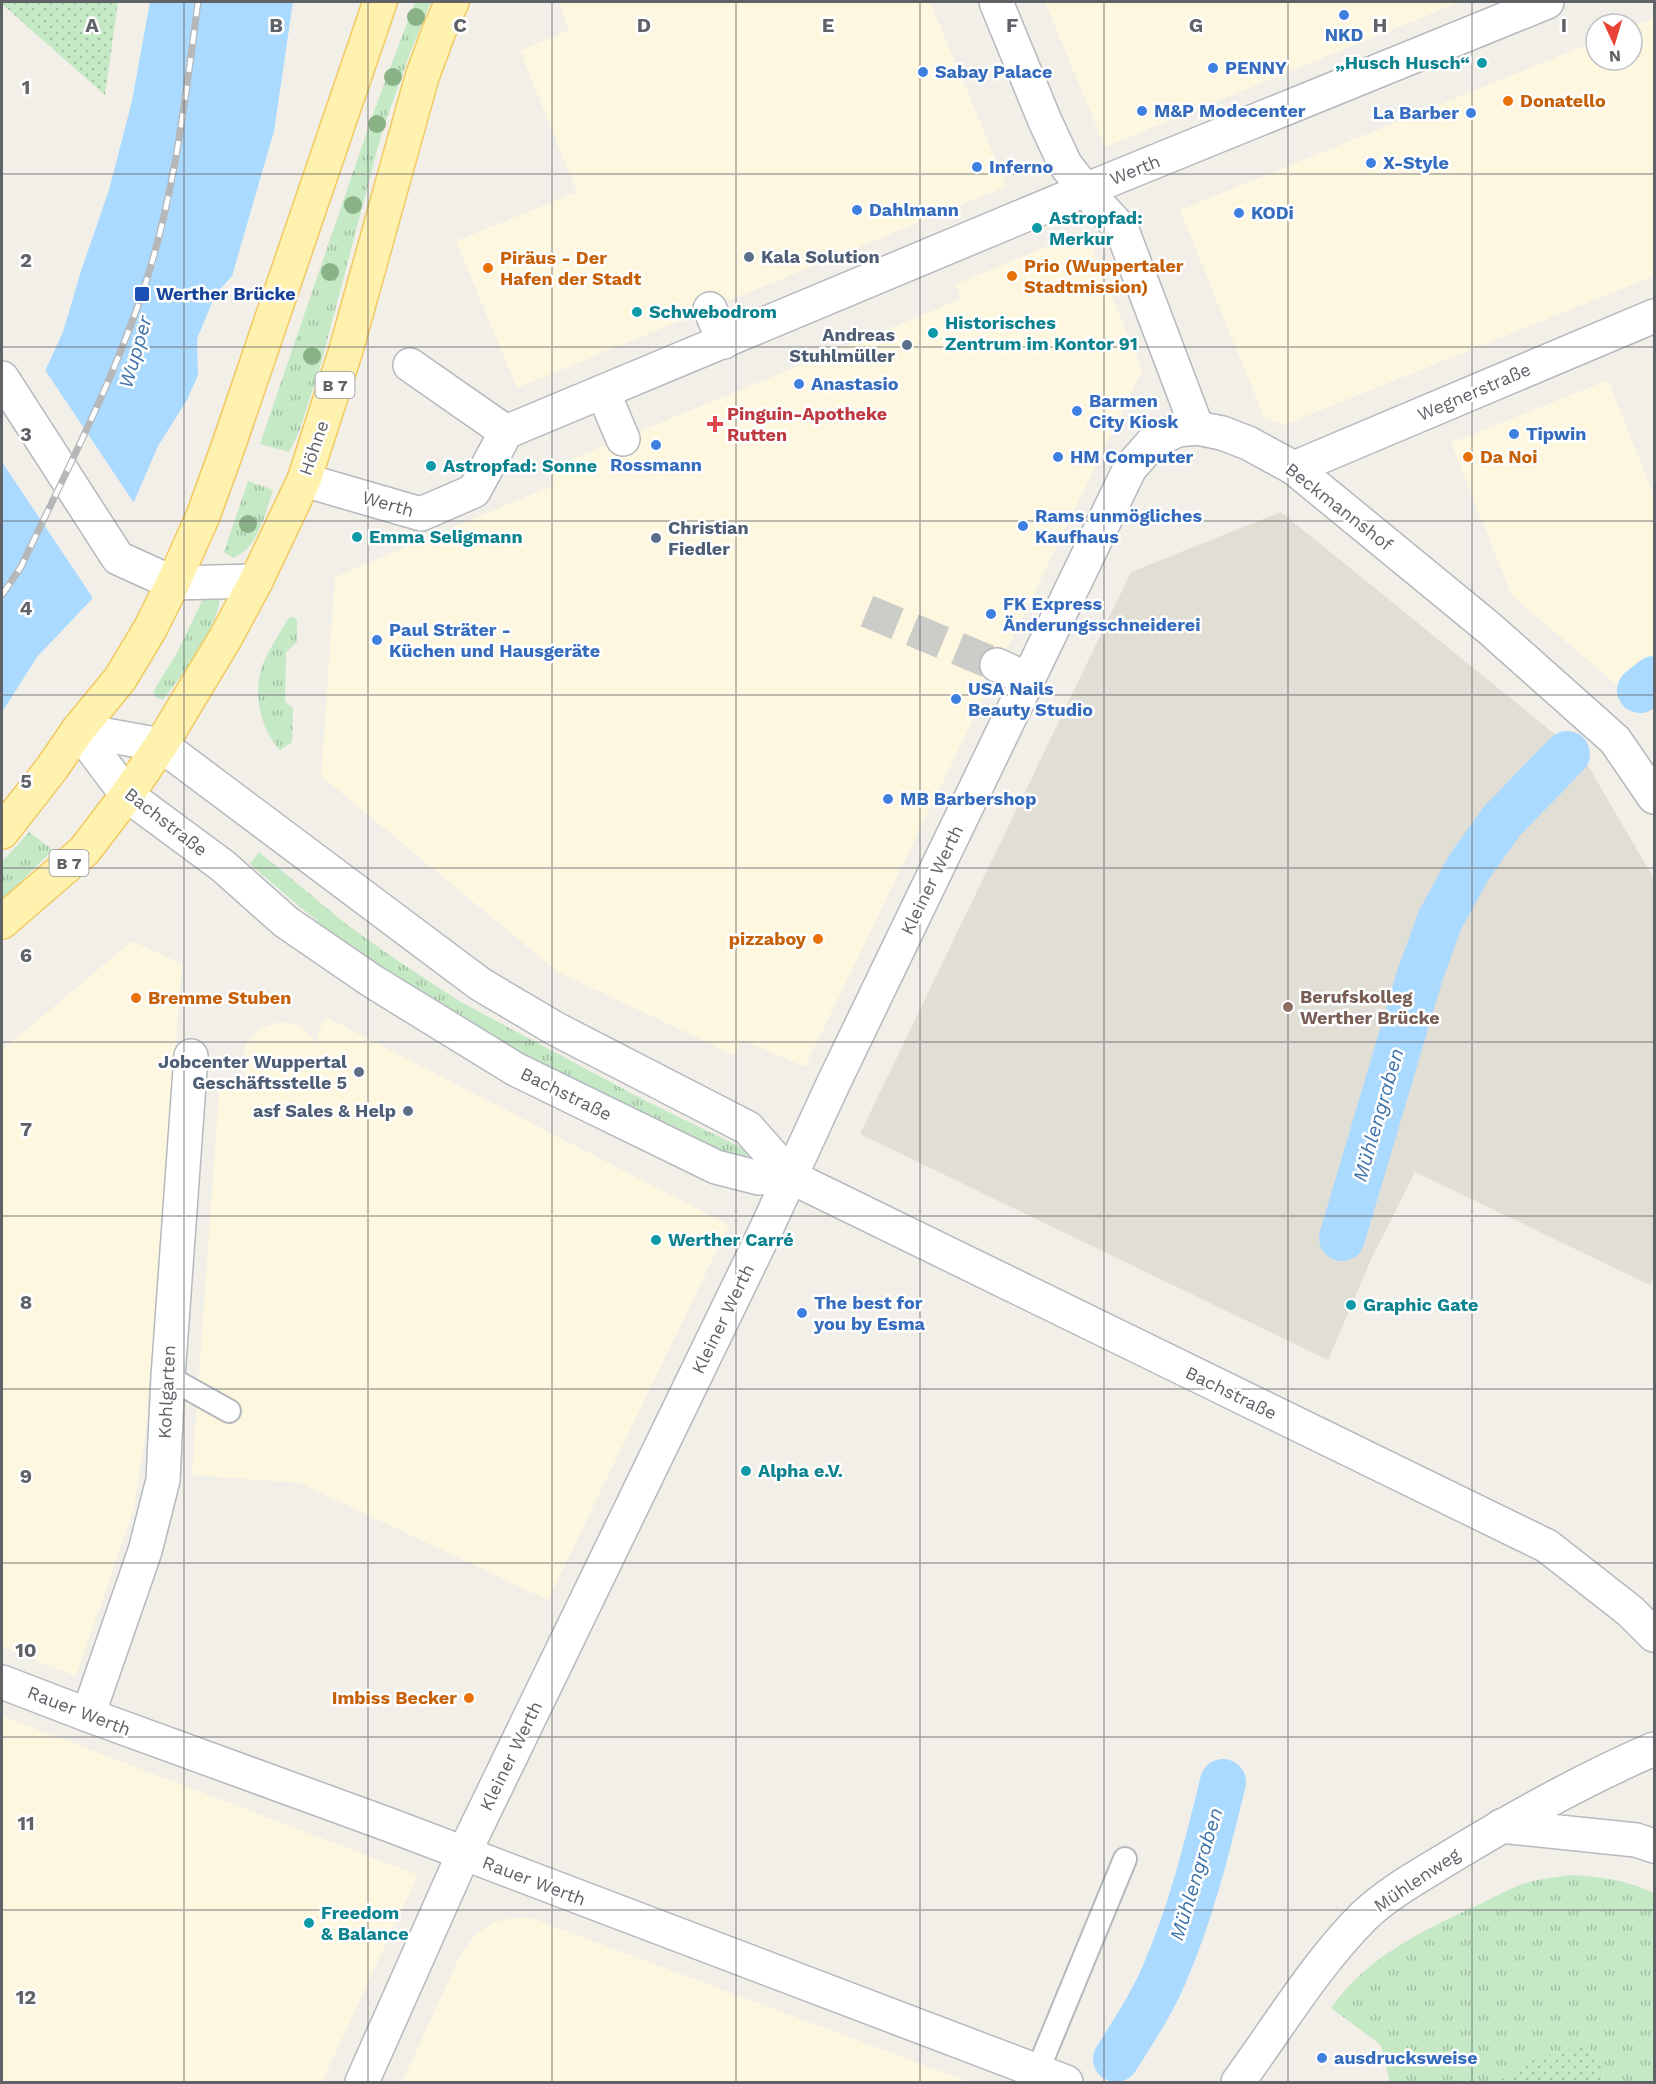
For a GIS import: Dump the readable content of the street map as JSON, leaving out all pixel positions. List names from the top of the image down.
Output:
{
  "streets": {
    "main road": ["B 7", "Höhne"],
    "street": [
      "Werth",
      "Wegnerstraße",
      "Beckmannshof",
      "Bachstraße",
      "Kleiner Werth",
      "Kohlgarten",
      "Rauer Werth",
      "Mühlenweg"
    ]
  },
  "crossings": [
    ["Werth", "Höhne"],
    ["B 7", "Höhne"],
    ["B 7", "Bachstraße"],
    ["Wegnerstraße", "Beckmannshof"],
    ["Höhne", "Bachstraße"],
    ["Beckmannshof", "Kleiner Werth"],
    ["Bachstraße", "Kleiner Werth"],
    ["Kleiner Werth", "Rauer Werth"],
    ["Kohlgarten", "Rauer Werth"]
  ],
  "water": ["Wupper", "Mühlengraben"],
  "places": {
    "other": [
      "NKD",
      "„Husch Husch“",
      "PENNY",
      "Sabay Palace",
      "Donatello",
      "M&P Modecenter",
      "La Barber",
      "X-Style",
      "Inferno",
      "Dahlmann",
      "KODi",
      "Astropfad: Merkur",
      "Kala Solution",
      "Piräus - Der Hafen der Stadt",
      "Prio (Wuppertaler Stadtmission)",
      "Schwebodrom",
      "Historisches Zentrum im Kontor 91",
      "Andreas Stuhlmüller",
      "Anastasio",
      "Barmen City Kiosk",
      "Tipwin",
      "Rossmann",
      "HM Computer",
      "Da Noi",
      "Astropfad: Sonne",
      "Rams unmögliches Kaufhaus",
      "Emma Seligmann",
      "Christian Fiedler",
      "FK Express Änderungsschneiderei",
      "Paul Sträter - Küchen und Hausgeräte",
      "USA Nails Beauty Studio",
      "MB Barbershop",
      "pizzaboy",
      "Bremme Stuben",
      "Berufskolleg Werther Brücke",
      "Jobcenter Wuppertal Geschäftsstelle 5",
      "asf Sales & Help",
      "Werther Carré",
      "Graphic Gate",
      "The best for you by Esma",
      "Alpha e.V.",
      "Imbiss Becker",
      "Freedom & Balance",
      "ausdrucksweise"
    ],
    "transit": ["Werther Brücke"],
    "health": ["Pinguin-Apotheke Rutten"]
  },
  "north": "bottom",
  "grid": {
    "columns": [
      "A",
      "B",
      "C",
      "D",
      "E",
      "F",
      "G",
      "H",
      "I"
    ],
    "rows": [
      "1",
      "2",
      "3",
      "4",
      "5",
      "6",
      "7",
      "8",
      "9",
      "10",
      "11",
      "12"
    ]
  }
}
